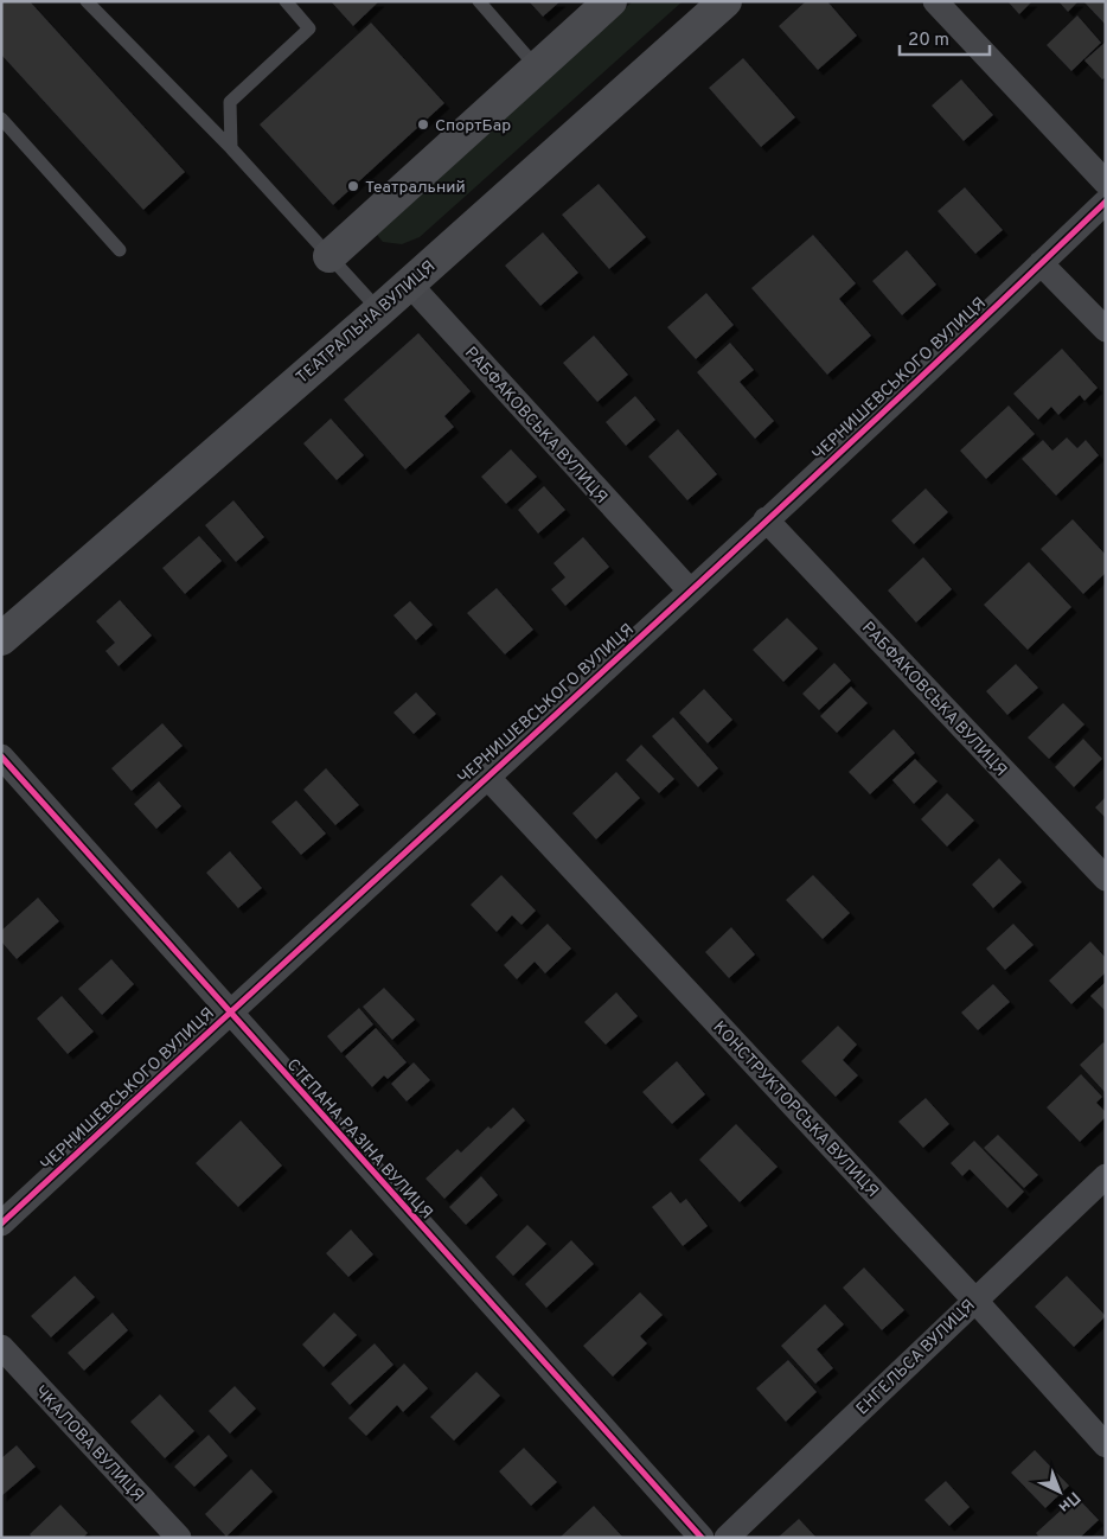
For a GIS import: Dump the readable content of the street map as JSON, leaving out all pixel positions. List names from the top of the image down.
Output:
{
  "streets": {
    "street": [
      "ТЕАТРАЛЬНА ВУЛИЦЯ",
      "ЧЕРНИШЕВСЬКОГО ВУЛИЦЯ",
      "РАБФАКОВСЬКА ВУЛИЦЯ",
      "КОНСТРУКТОРСЬКА ВУЛИЦЯ",
      "СТЕПАНА РАЗІНА ВУЛИЦЯ",
      "ЕНГЕЛЬСА ВУЛИЦЯ",
      "ЧКАЛОВА ВУЛИЦЯ"
    ]
  },
  "crossings": [
    ["ТЕАТРАЛЬНА ВУЛИЦЯ", "РАБФАКОВСЬКА ВУЛИЦЯ"],
    ["ЧЕРНИШЕВСЬКОГО ВУЛИЦЯ", "РАБФАКОВСЬКА ВУЛИЦЯ"],
    ["ЧЕРНИШЕВСЬКОГО ВУЛИЦЯ", "КОНСТРУКТОРСЬКА ВУЛИЦЯ"],
    ["ЧЕРНИШЕВСЬКОГО ВУЛИЦЯ", "СТЕПАНА РАЗІНА ВУЛИЦЯ"],
    ["КОНСТРУКТОРСЬКА ВУЛИЦЯ", "ЕНГЕЛЬСА ВУЛИЦЯ"]
  ],
  "places": ["СпортБар", "Театральний"],
  "scale_bar": "20 m",
  "north": "bottom right"
}
